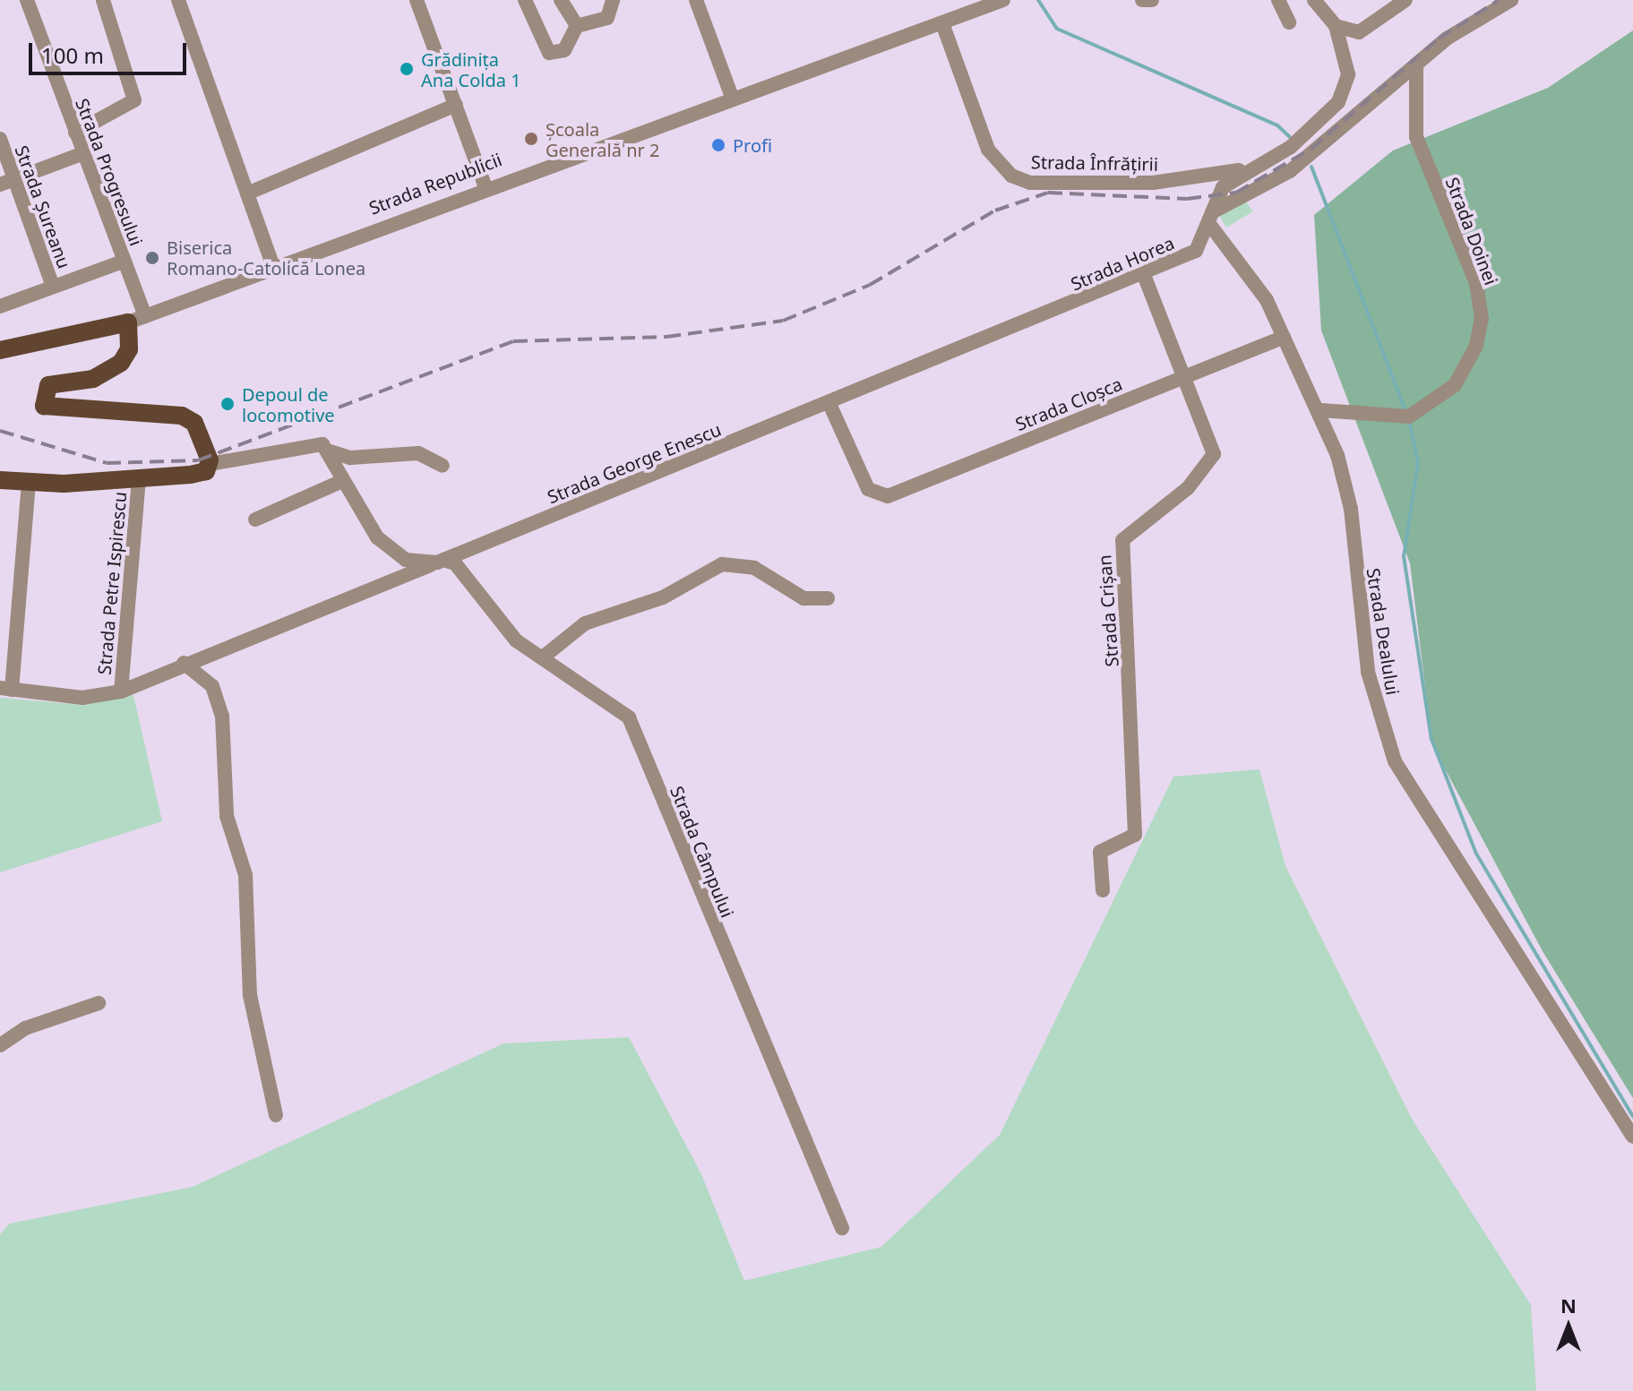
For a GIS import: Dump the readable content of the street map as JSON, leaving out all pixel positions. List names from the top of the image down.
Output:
{
  "streets": {
    "main road": ["Strada Republicii"],
    "street": [
      "Strada Înfrățirii",
      "Strada Progresului",
      "Strada Șureanu",
      "Strada Doinei",
      "Strada Horea",
      "Strada Cloșca",
      "Strada George Enescu",
      "Strada Petre Ispirescu",
      "Strada Crișan",
      "Strada Dealului",
      "Strada Câmpului"
    ]
  },
  "crossings": [
    ["Strada Înfrățirii", "Strada Republicii"],
    ["Strada Înfrățirii", "Strada Horea"],
    ["Strada Progresului", "Strada Republicii"],
    ["Strada Doinei", "Strada Dealului"],
    ["Strada Horea", "Strada Cloșca"],
    ["Strada Horea", "Strada George Enescu"],
    ["Strada Horea", "Strada Crișan"],
    ["Strada Horea", "Strada Dealului"],
    ["Strada Cloșca", "Strada George Enescu"],
    ["Strada Cloșca", "Strada Crișan"],
    ["Strada Cloșca", "Strada Dealului"],
    ["Strada George Enescu", "Strada Petre Ispirescu"],
    ["Strada George Enescu", "Strada Câmpului"]
  ],
  "places": [
    "Grădinița Ana Colda 1",
    "Școala Generală nr 2",
    "Profi",
    "Biserica Romano-Catolică Lonea",
    "Depoul de locomotive"
  ],
  "scale_bar": "100 m",
  "north": "top"
}
